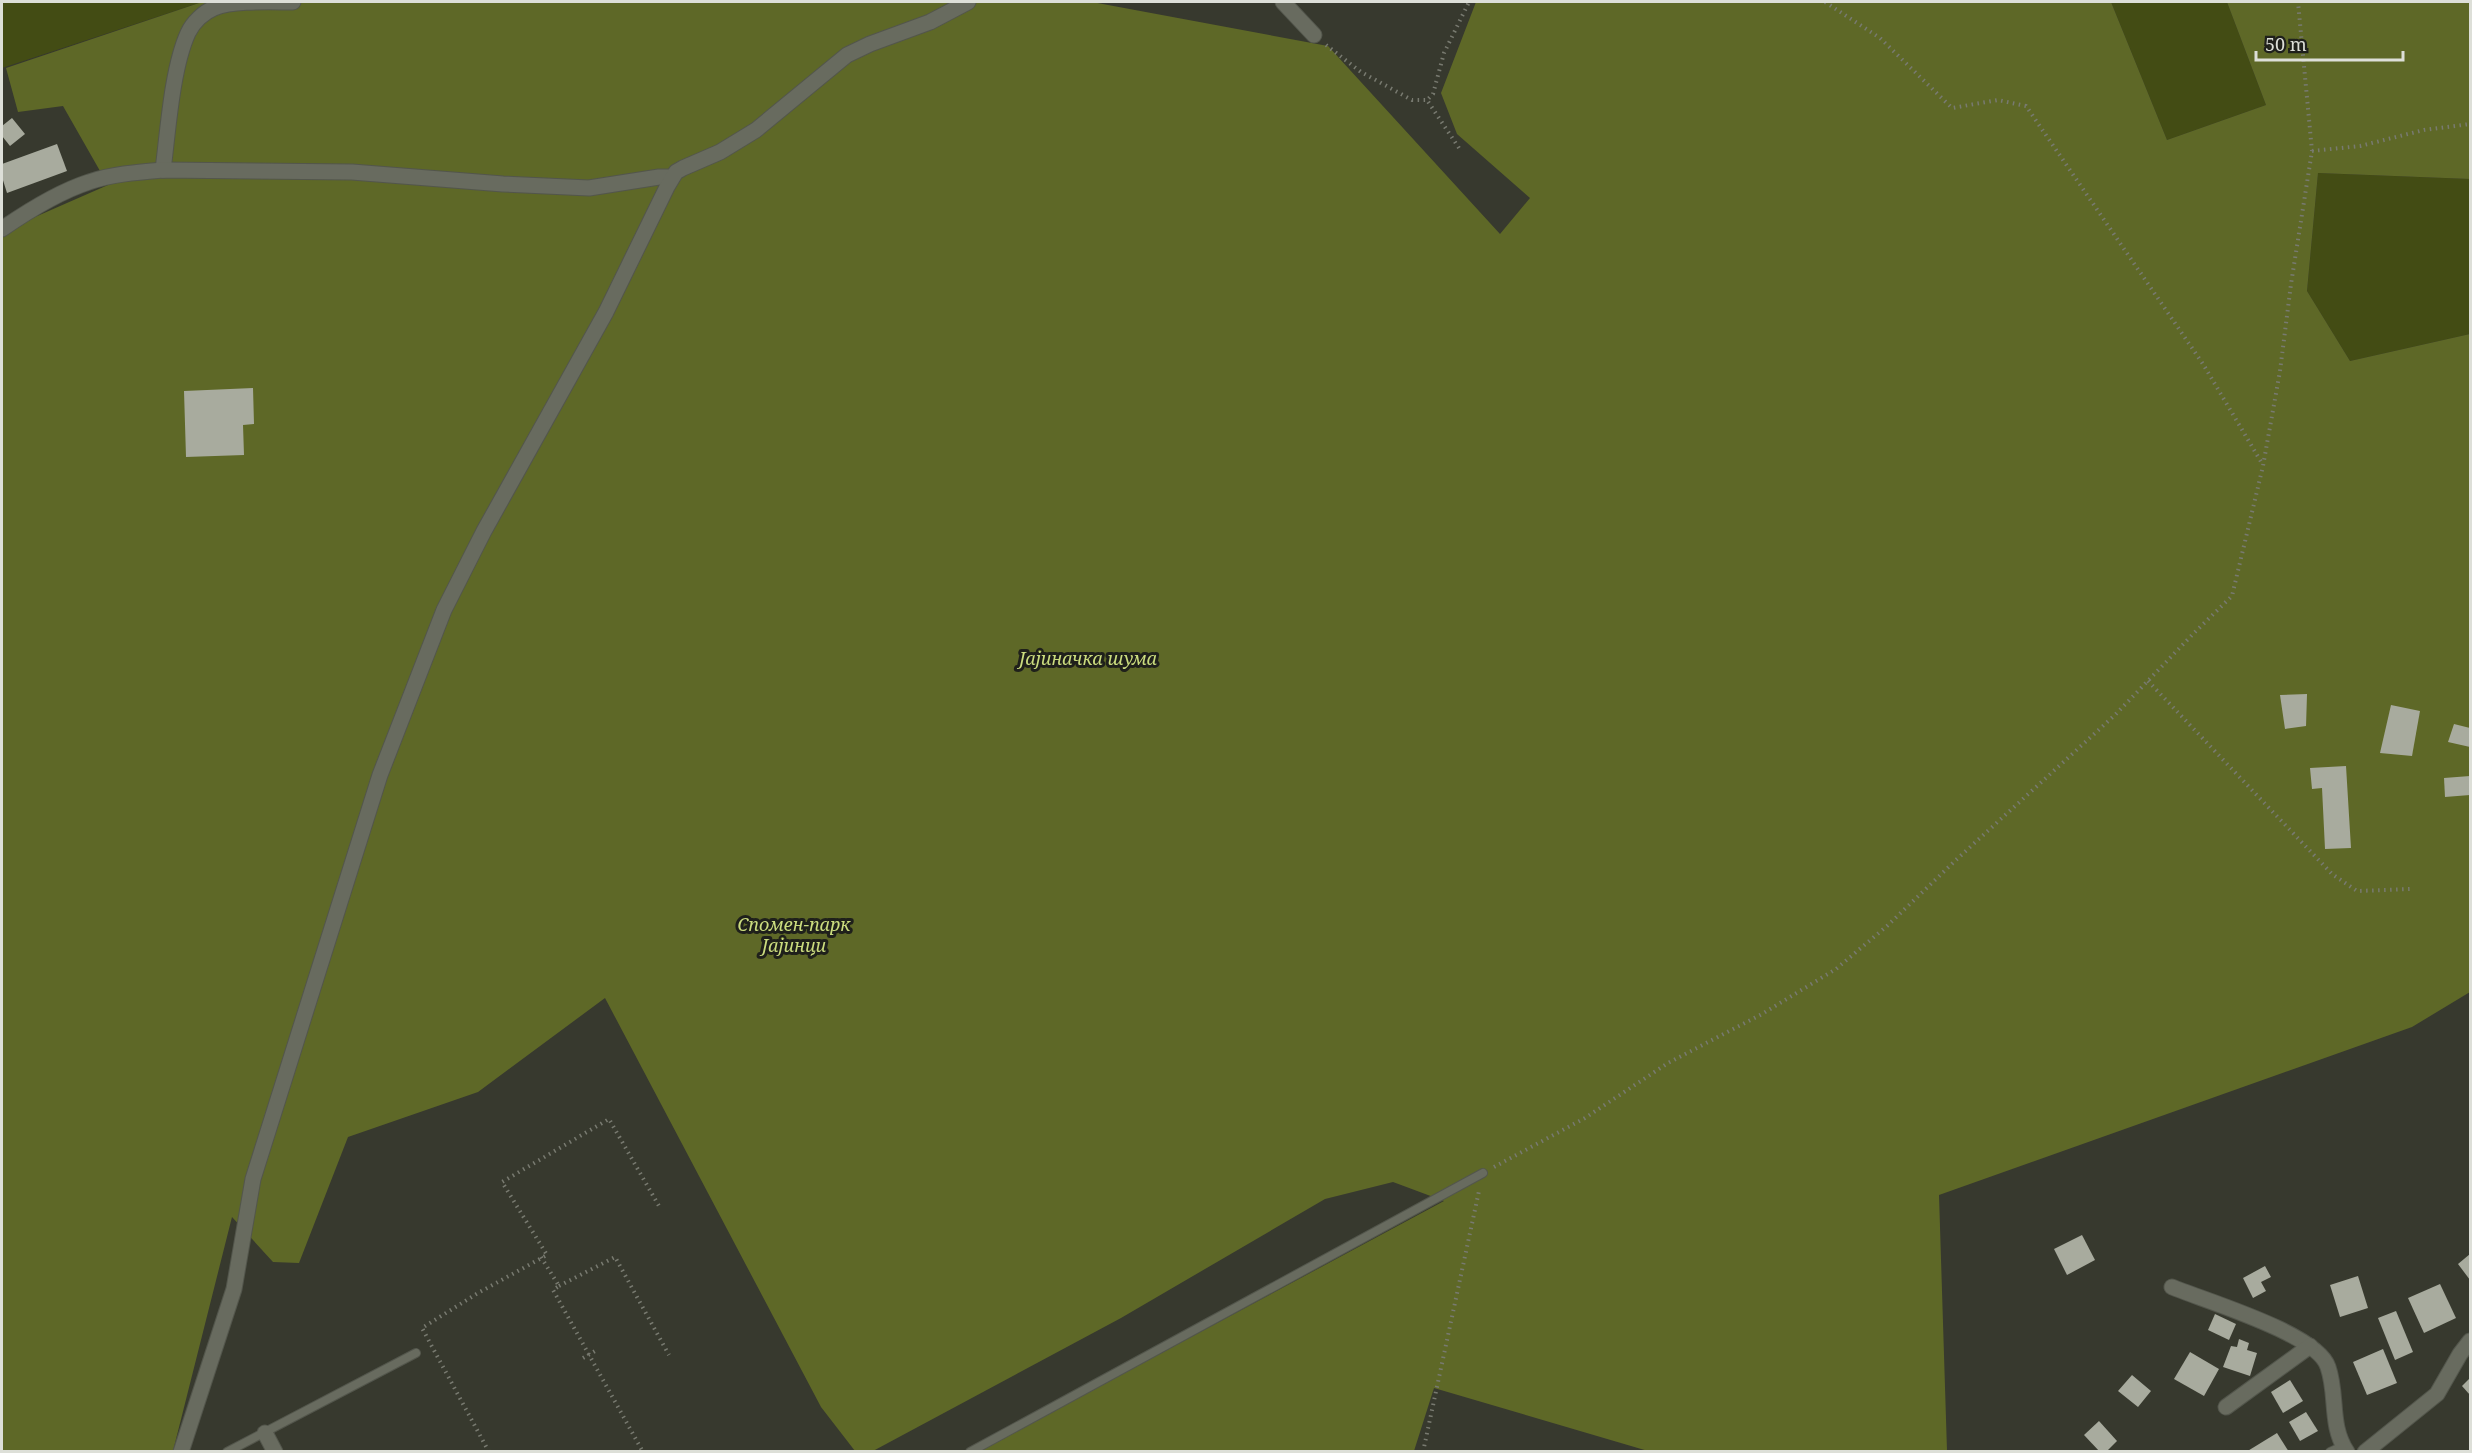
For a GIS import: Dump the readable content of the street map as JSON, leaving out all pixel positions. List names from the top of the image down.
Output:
{
  "parks": ["Јајиначка шума", "Спомен-парк Јајинци"],
  "scale_bar": "50 m"
}
